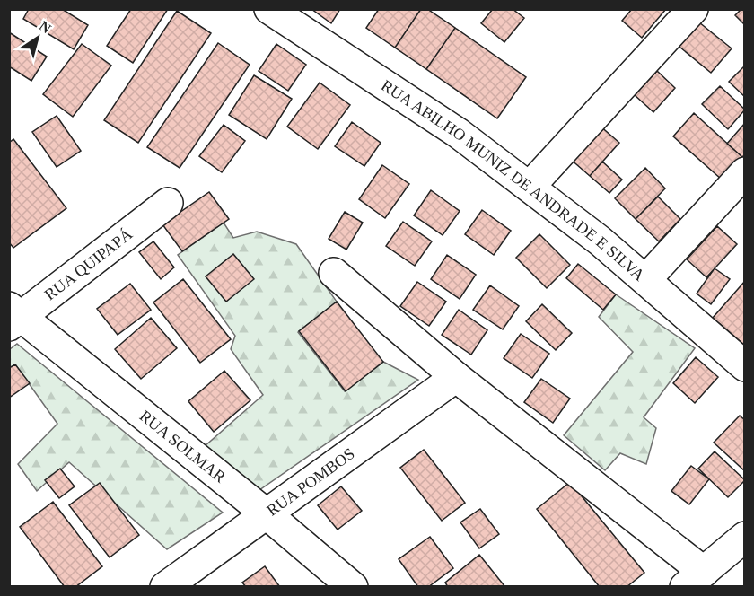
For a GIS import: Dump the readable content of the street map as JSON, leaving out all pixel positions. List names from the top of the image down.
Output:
{
  "streets": {
    "street": [
      "RUA ABILHO MUNIZ DE ANDRADE E SILVA",
      "RUA QUIPAPÁ",
      "RUA SOLMAR",
      "RUA POMBOS"
    ]
  },
  "crossings": [
    ["RUA QUIPAPÁ", "RUA SOLMAR"],
    ["RUA SOLMAR", "RUA POMBOS"]
  ],
  "north": "top right"
}
